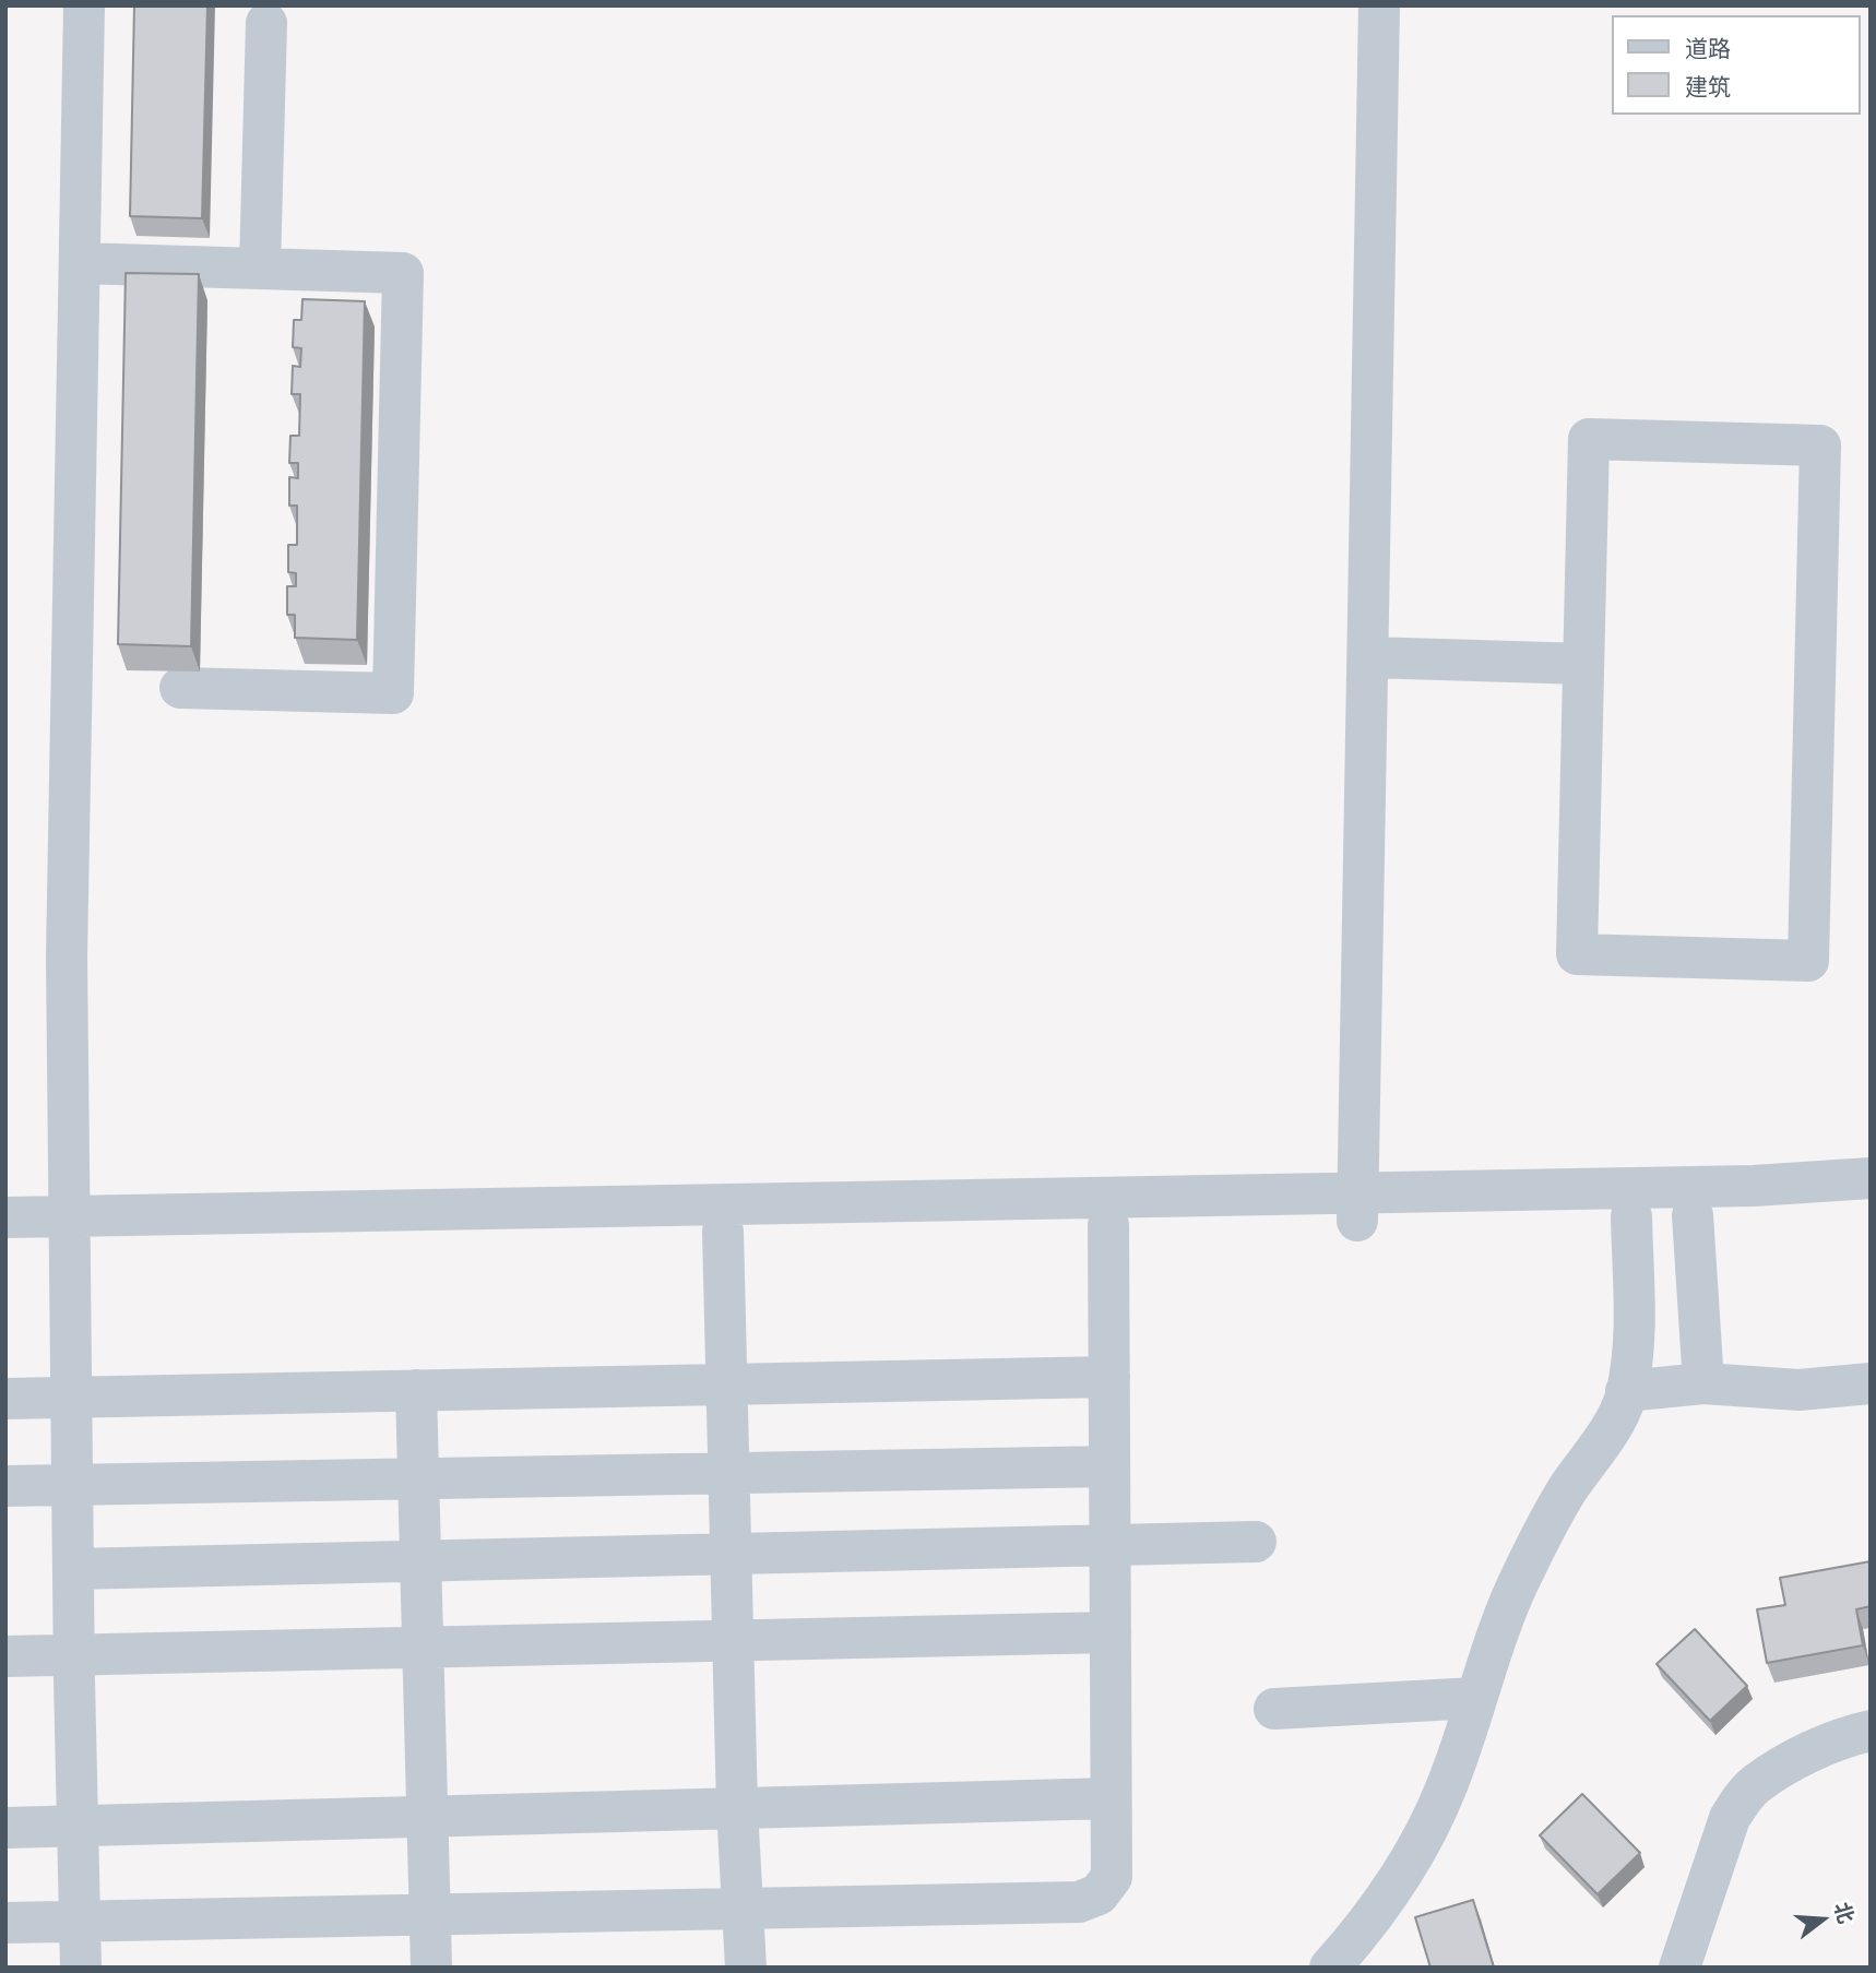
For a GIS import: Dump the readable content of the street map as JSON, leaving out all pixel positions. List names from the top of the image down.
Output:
{
  "legend": ["道路", "建筑"],
  "north": "right"
}
